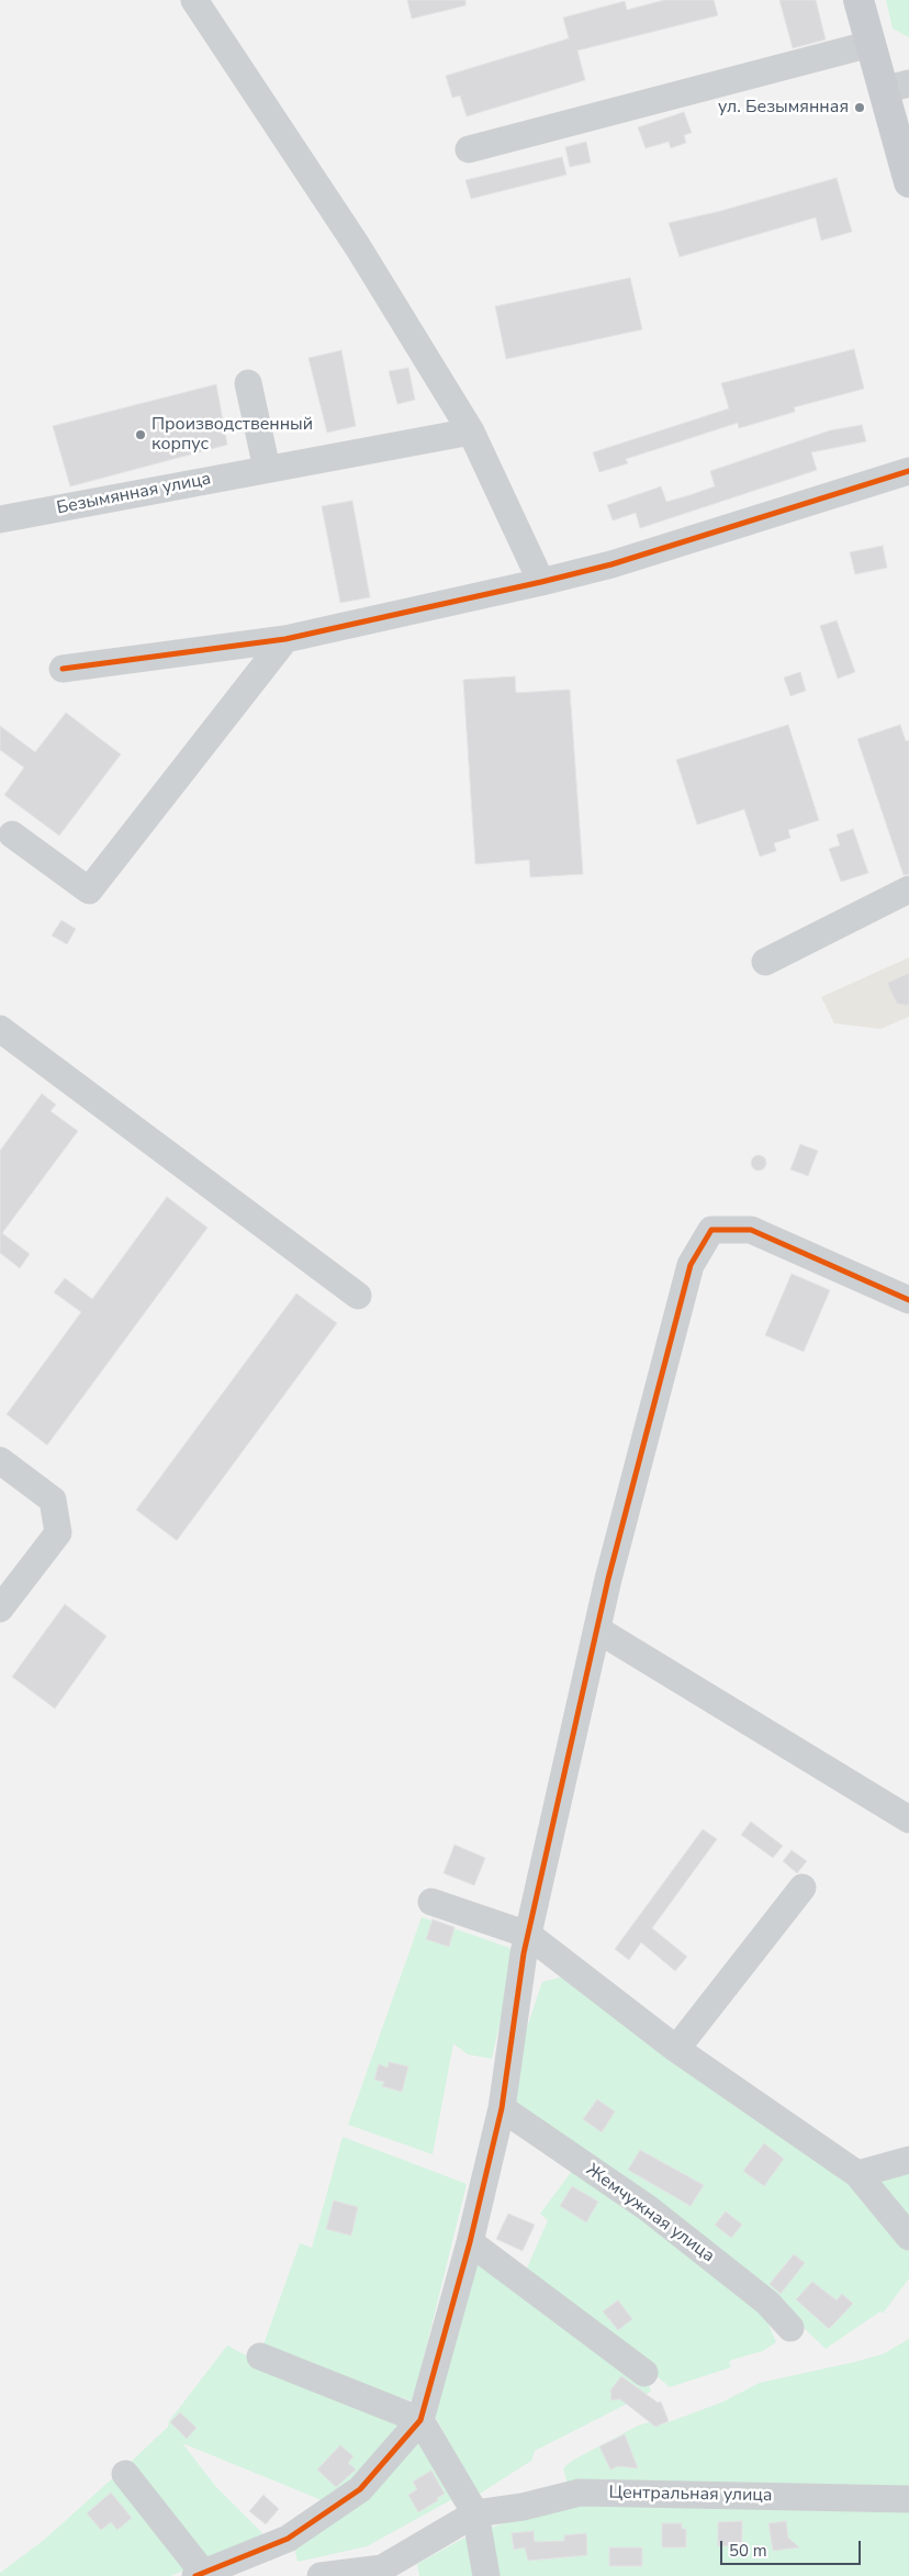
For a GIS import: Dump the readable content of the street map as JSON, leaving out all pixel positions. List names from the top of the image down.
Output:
{
  "streets": {
    "street": ["Безымянная улица", "Жемчужная улица", "Центральная улица"]
  },
  "places": ["ул. Безымянная", "Производственный корпус"],
  "scale_bar": "50 m"
}
